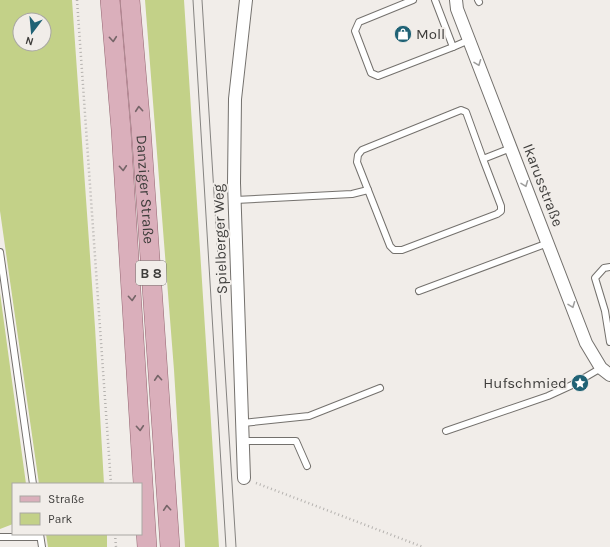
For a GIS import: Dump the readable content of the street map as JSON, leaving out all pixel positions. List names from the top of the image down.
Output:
{
  "streets": {
    "main road": ["Danziger Straße", "B 8"],
    "street": ["Ikarusstraße", "Spielberger Weg"]
  },
  "one_way": ["Ikarusstraße"],
  "places": {
    "shop": ["Moll"],
    "place": ["Hufschmied"]
  },
  "legend": ["Straße", "Park"],
  "north": "bottom"
}
